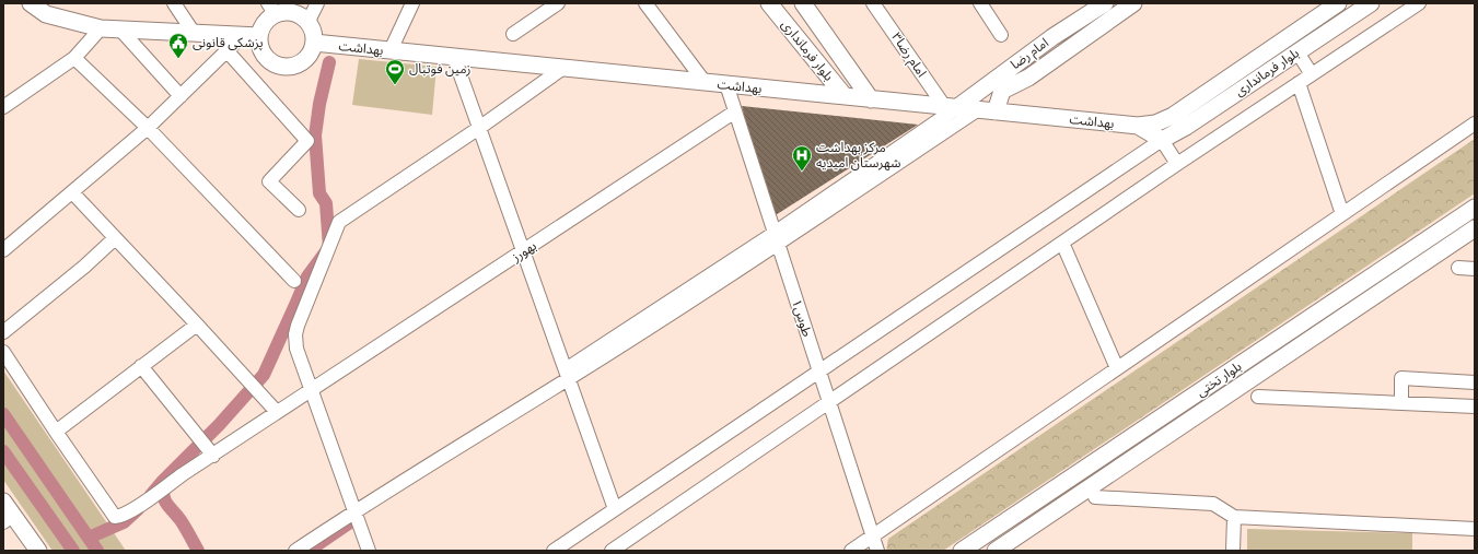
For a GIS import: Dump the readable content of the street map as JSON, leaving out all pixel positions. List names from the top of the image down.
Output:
{
  "streets": {
    "street": [
      "بهداشت",
      "بلوار فرمانداری",
      "امام رضا",
      "امام رضا۳",
      "بهورز",
      "طوس۱",
      "بلوار تختی"
    ]
  },
  "crossings": [
    ["بهداشت", "بلوار فرمانداری"],
    ["بهداشت", "امام رضا"],
    ["بهداشت", "امام رضا۳"],
    ["بهداشت", "طوس۱"],
    ["امام رضا", "امام رضا۳"],
    ["بهورز", "طوس۱"]
  ],
  "places": {
    "public building": ["پزشکی قانونی"],
    "sports": ["زمین فوتبال"],
    "hospital": ["مرکز بهداشت شهرستان امیدیه"]
  }
}
